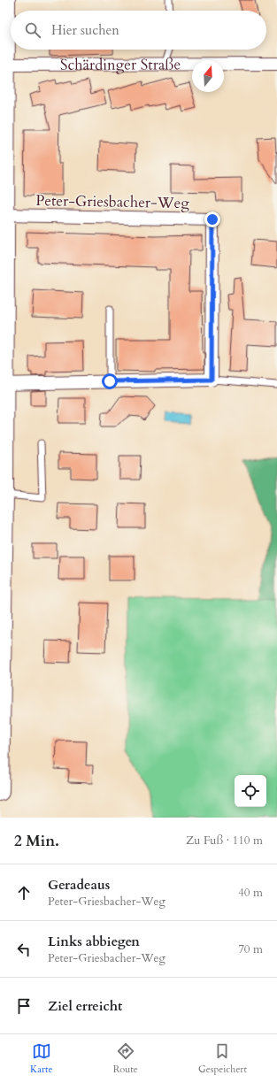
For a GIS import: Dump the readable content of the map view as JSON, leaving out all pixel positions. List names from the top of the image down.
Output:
{
  "streets": {
    "street": ["Schärdinger Straße", "Peter-Griesbacher-Weg"]
  },
  "north": "top",
  "page": {
    "search": "Hier suchen",
    "heading": ["2 Min.", "Zu Fuß · 110 m"],
    "list": [
      ["Geradeaus", "Peter-Griesbacher-Weg", "40 m"],
      ["Links abbiegen", "Peter-Griesbacher-Weg", "70 m"],
      "Ziel erreicht"
    ],
    "nav": ["Karte", "Route", "Gespeichert"]
  }
}
